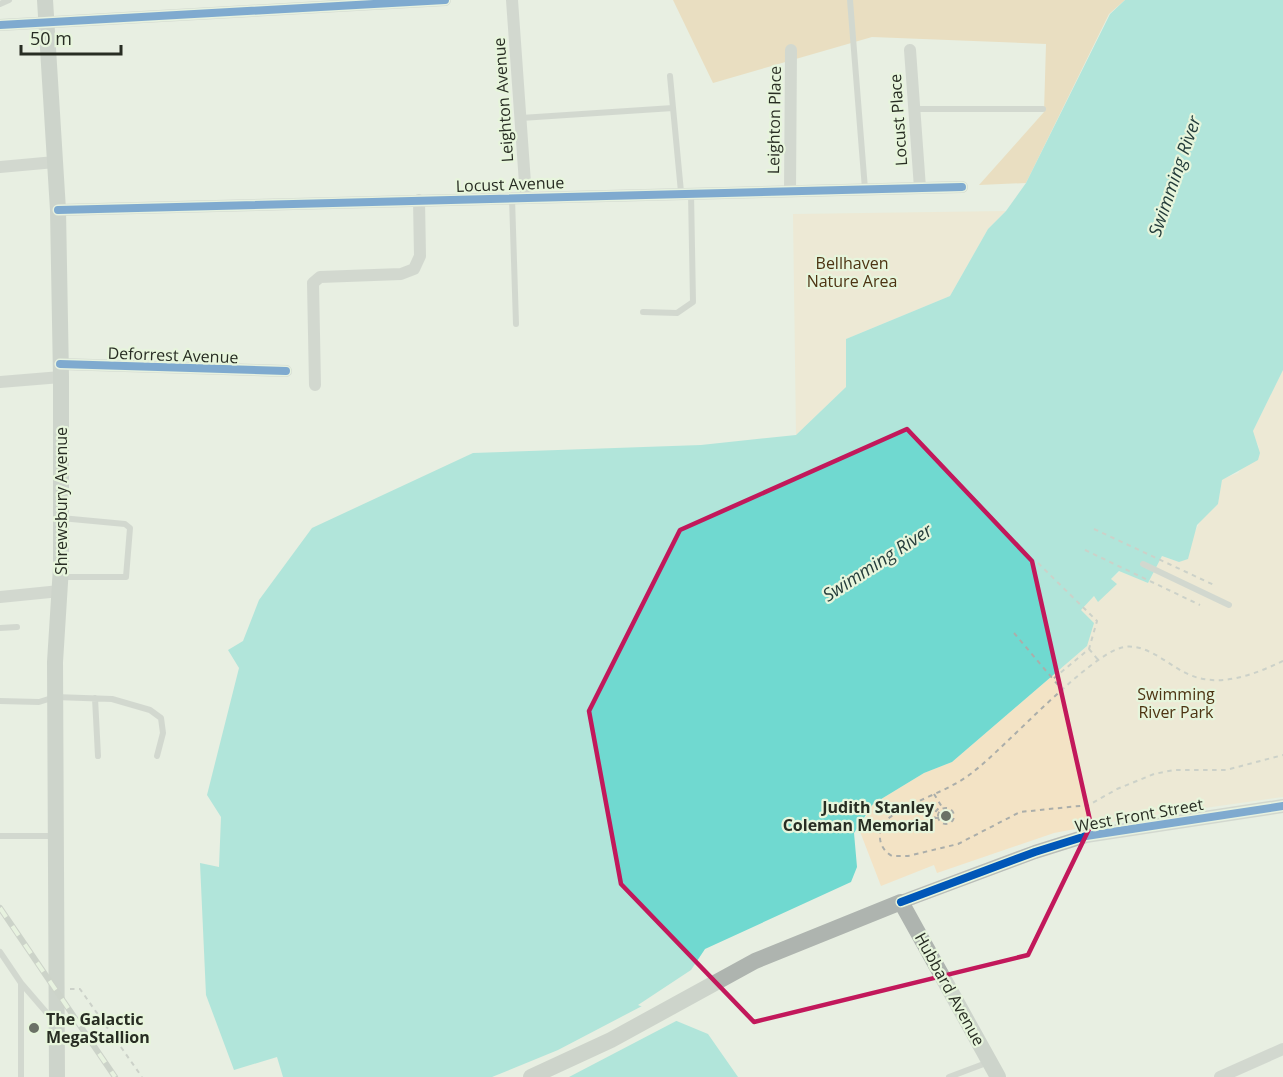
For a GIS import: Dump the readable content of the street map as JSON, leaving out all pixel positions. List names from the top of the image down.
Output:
{
  "streets": {
    "main road": ["Shrewsbury Avenue", "West Front Street", "Hubbard Avenue"],
    "street": [
      "Leighton Avenue",
      "Leighton Place",
      "Locust Place",
      "Locust Avenue",
      "Deforrest Avenue"
    ]
  },
  "crossings": [
    ["Leighton Avenue", "Locust Avenue"],
    ["Leighton Place", "Locust Avenue"],
    ["Locust Place", "Locust Avenue"],
    ["Locust Avenue", "Shrewsbury Avenue"],
    ["Deforrest Avenue", "Shrewsbury Avenue"],
    ["West Front Street", "Hubbard Avenue"]
  ],
  "water": ["Swimming River"],
  "parks": ["Bellhaven Nature Area", "Swimming River Park"],
  "places": ["Judith Stanley Coleman Memorial", "The Galactic MegaStallion"],
  "scale_bar": "50 m"
}
